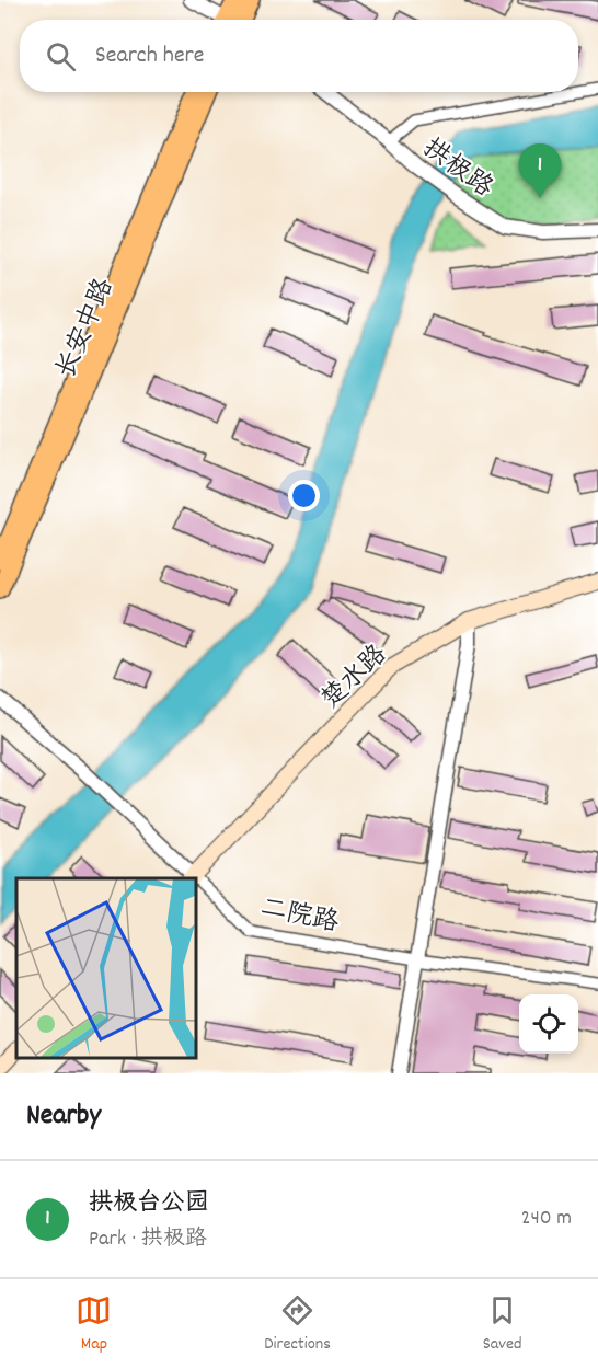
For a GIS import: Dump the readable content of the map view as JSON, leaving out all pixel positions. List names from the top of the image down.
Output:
{
  "streets": {
    "main road": ["长安中路", "楚水路"],
    "street": ["拱极路", "二院路"]
  },
  "crossings": [
    ["楚水路", "二院路"]
  ],
  "page": {
    "search": "Search here",
    "pins": "1",
    "heading": "Nearby",
    "list": [
      {
        "mark": "1",
        "name": "拱极台公园",
        "note": "Park · 拱极路",
        "value": "240 m"
      }
    ],
    "nav": ["Map", "Directions", "Saved"]
  }
}
